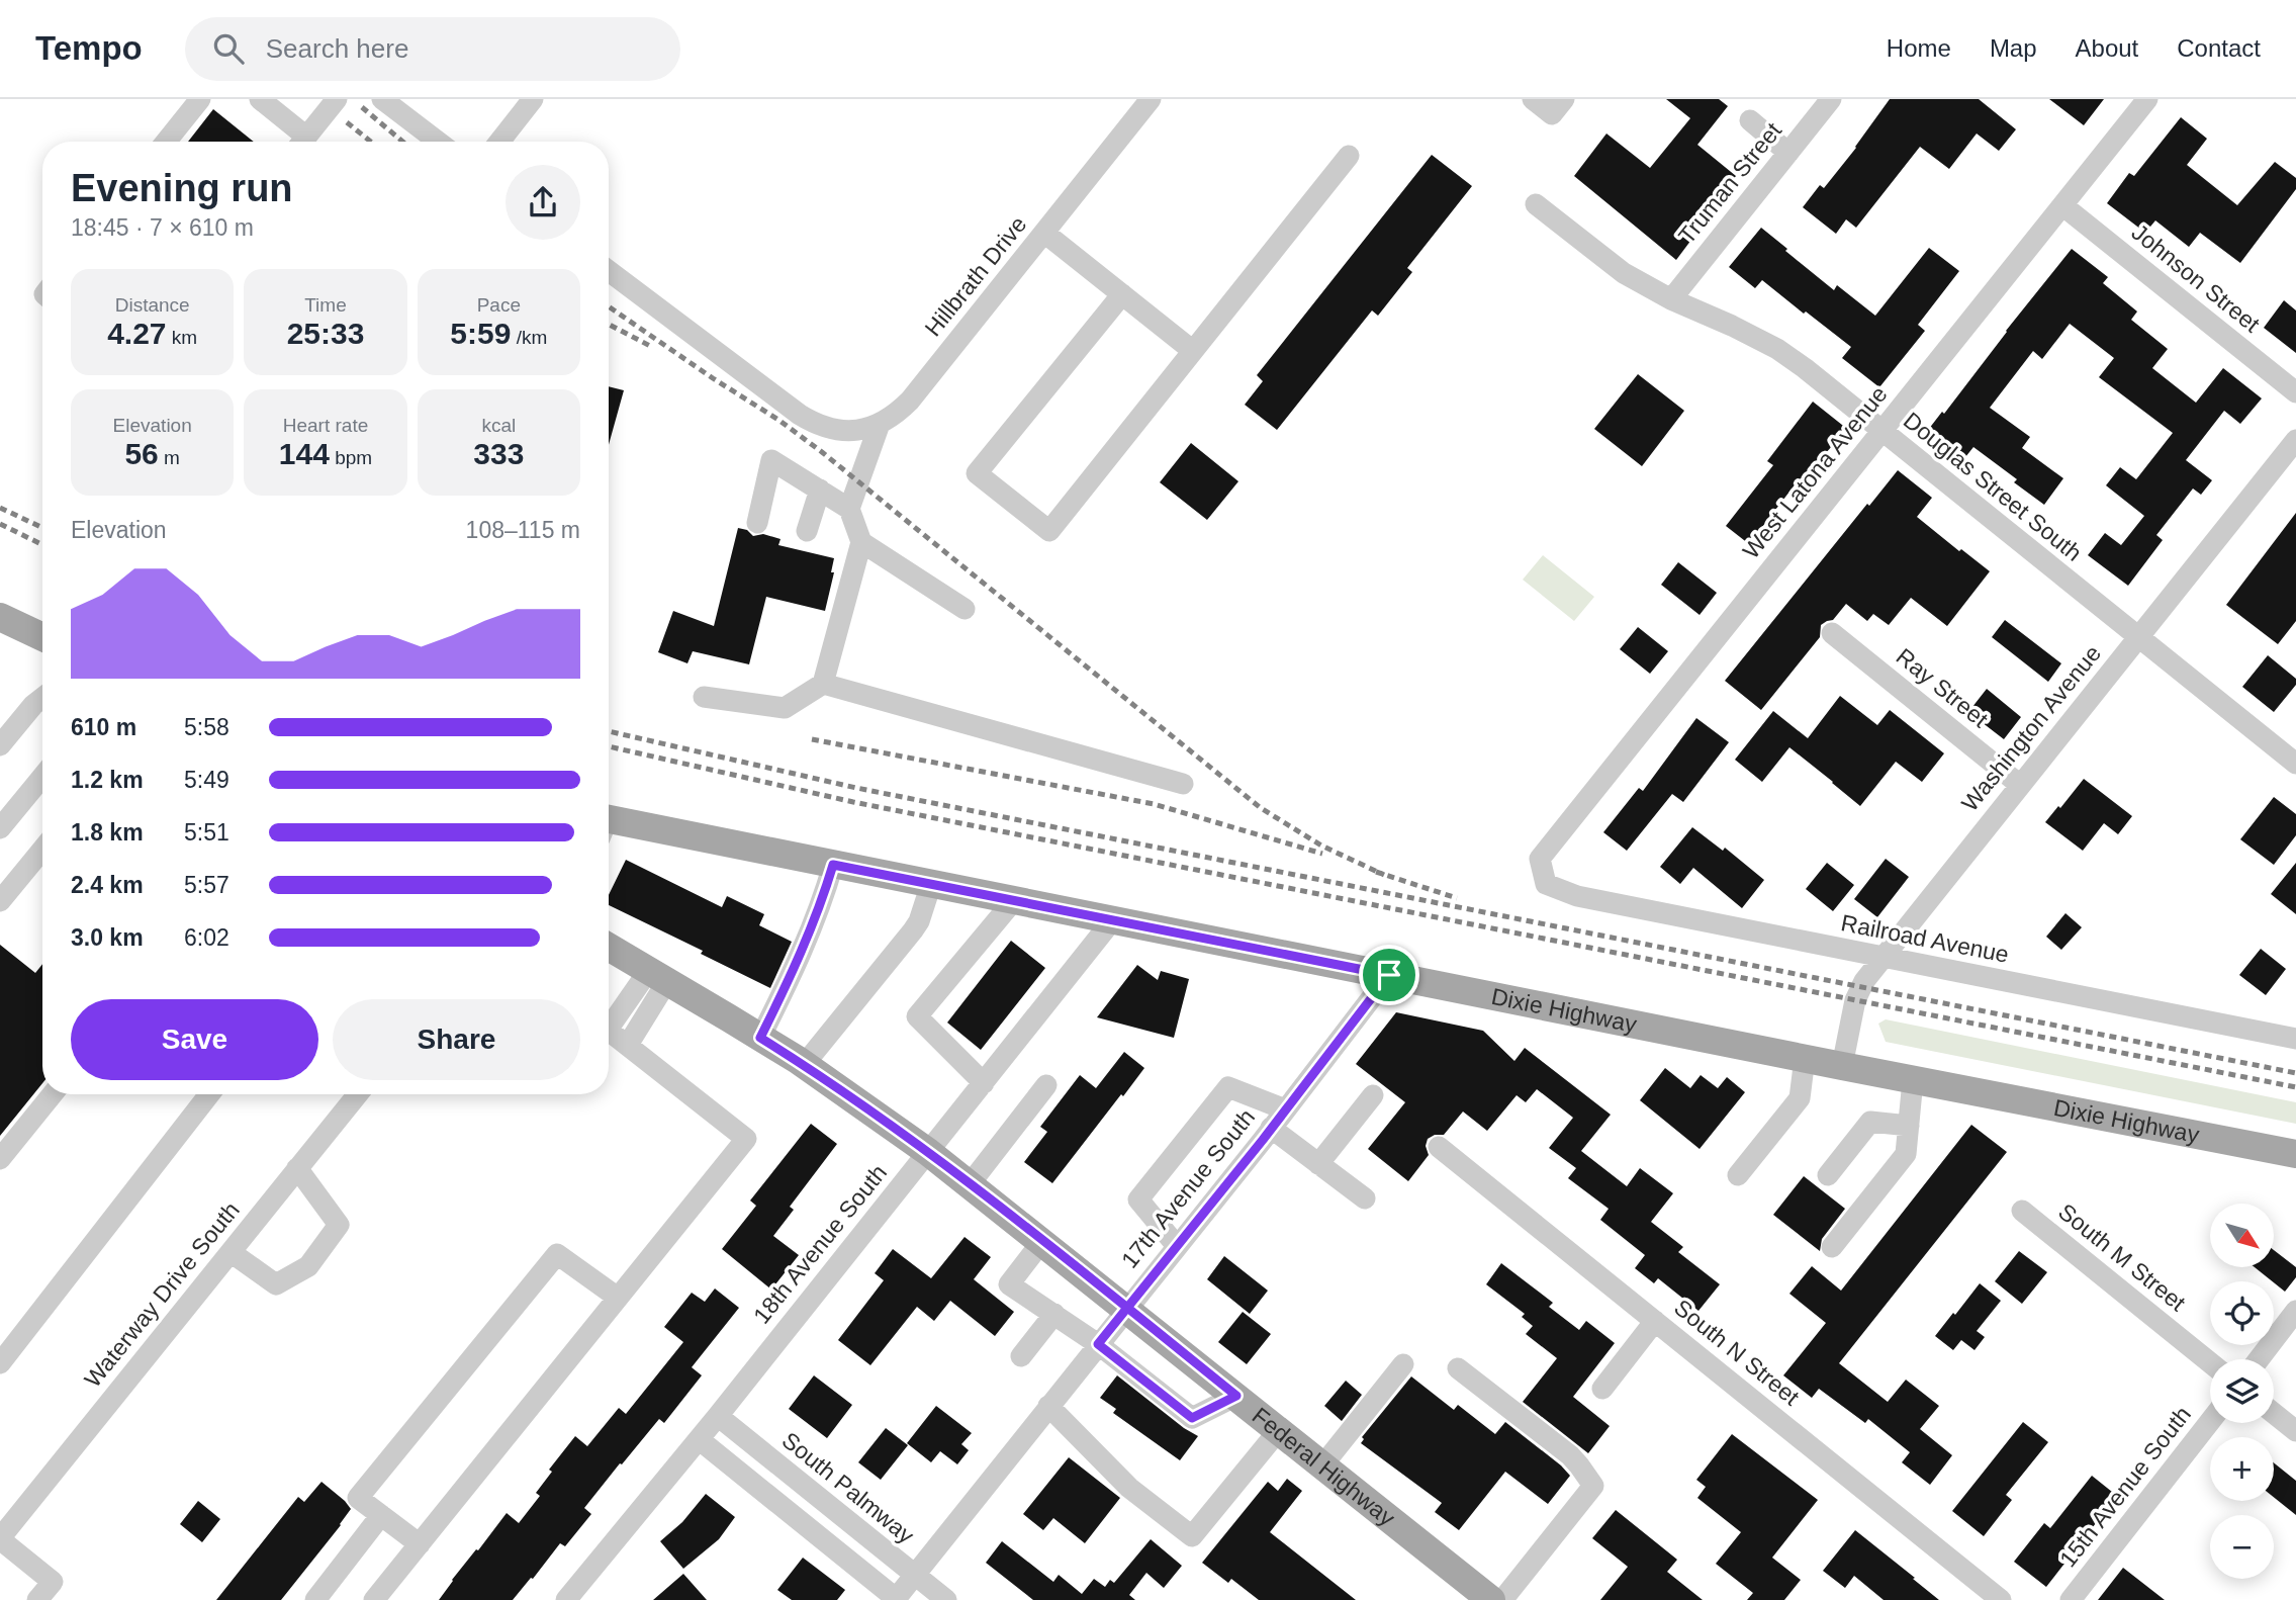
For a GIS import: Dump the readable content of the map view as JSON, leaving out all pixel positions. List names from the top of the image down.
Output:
{
  "streets": {
    "main road": ["Dixie Highway", "Federal Highway"],
    "street": [
      "Truman Street",
      "Hillbrath Drive",
      "Johnson Street",
      "West Latona Avenue",
      "Douglas Street South",
      "Ray Street",
      "Washington Avenue",
      "Railroad Avenue",
      "17th Avenue South",
      "18th Avenue South",
      "South M Street",
      "Waterway Drive South",
      "South N Street",
      "15th Avenue South",
      "South Palmway"
    ]
  },
  "crossings": [
    ["Truman Street", "Douglas Street South"],
    ["Johnson Street", "West Latona Avenue"],
    ["West Latona Avenue", "Douglas Street South"],
    ["West Latona Avenue", "Railroad Avenue"],
    ["Douglas Street South", "Washington Avenue"],
    ["Ray Street", "Washington Avenue"],
    ["Washington Avenue", "Railroad Avenue"],
    ["Washington Avenue", "Dixie Highway"],
    ["Dixie Highway", "17th Avenue South"],
    ["Dixie Highway", "18th Avenue South"],
    ["17th Avenue South", "Federal Highway"],
    ["17th Avenue South", "South Palmway"],
    ["18th Avenue South", "Federal Highway"],
    ["18th Avenue South", "South Palmway"]
  ],
  "north": "bottom right",
  "page": {
    "header": "Tempo",
    "search": "Search here",
    "nav": [
      "Home",
      "Map",
      "About",
      "Contact"
    ],
    "heading": ["Evening run", "18:45 · 7 × 610 m"],
    "stats": [
      ["Distance", "4.27 km"],
      ["Time", "25:33"],
      ["Pace", "5:59 /km"],
      ["Elevation", "56 m"],
      ["Heart rate", "144 bpm"],
      ["kcal", "333"]
    ],
    "chart": ["Elevation", "108–115 m"],
    "list": [
      {
        "name": "610 m",
        "note": "5:58"
      },
      {
        "name": "1.2 km",
        "note": "5:49"
      },
      {
        "name": "1.8 km",
        "note": "5:51"
      },
      {
        "name": "2.4 km",
        "note": "5:57"
      },
      {
        "name": "3.0 km",
        "note": "6:02"
      }
    ],
    "buttons": ["Save", "Share"],
    "map_buttons": ["+", "−"]
  }
}
